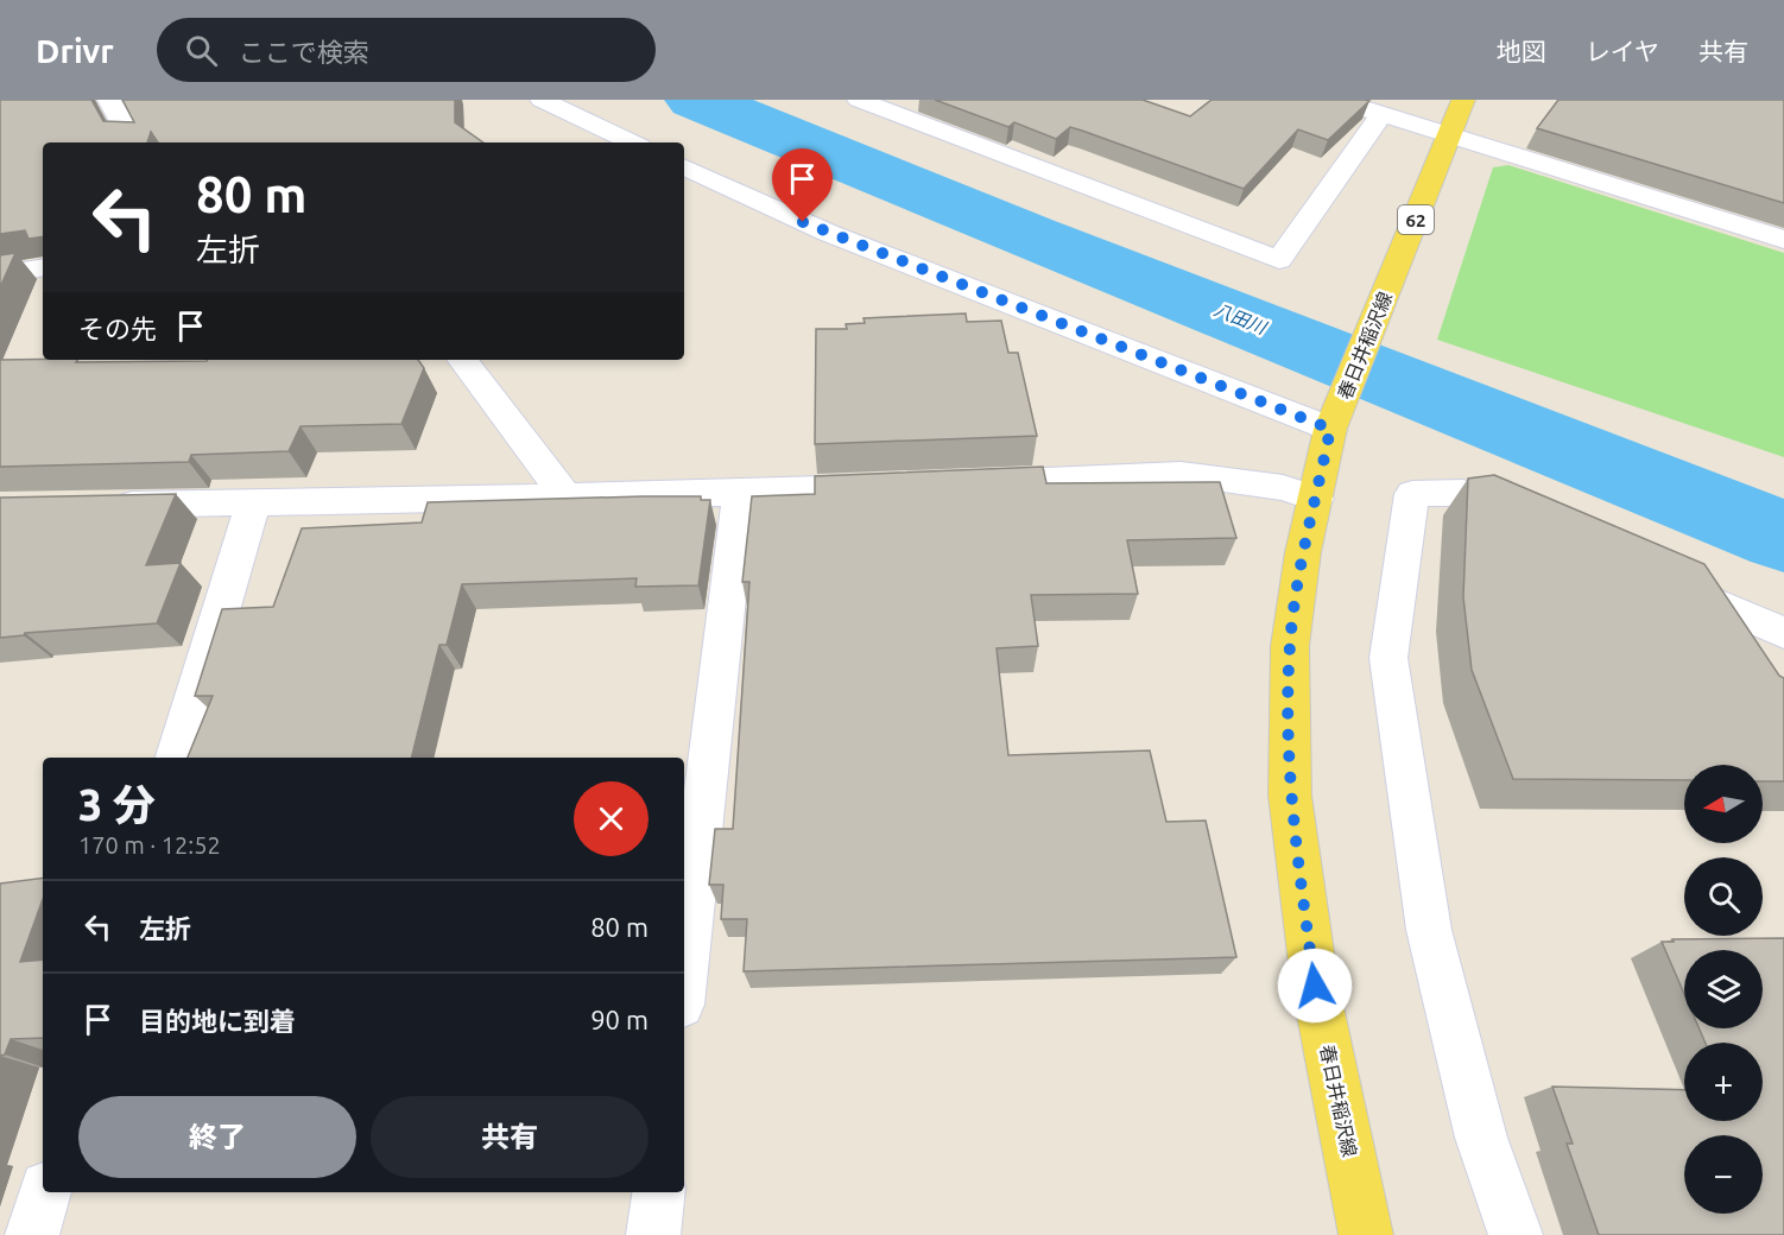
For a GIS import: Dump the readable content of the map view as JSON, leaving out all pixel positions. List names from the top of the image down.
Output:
{
  "streets": {
    "main road": ["62", "春日井稲沢線"]
  },
  "water": ["八田川"],
  "north": "left",
  "page": {
    "header": "Drivr",
    "search": "ここで検索",
    "nav": ["地図", "レイヤ", "共有"],
    "turn": ["80 m", "左折"],
    "then": "その先",
    "heading": ["3 分", "170 m · 12:52"],
    "map_buttons": ["+", "−"],
    "list": [
      {
        "name": "左折",
        "value": "80 m"
      },
      {
        "name": "目的地に到着",
        "value": "90 m"
      }
    ],
    "buttons": ["終了", "共有"]
  }
}
